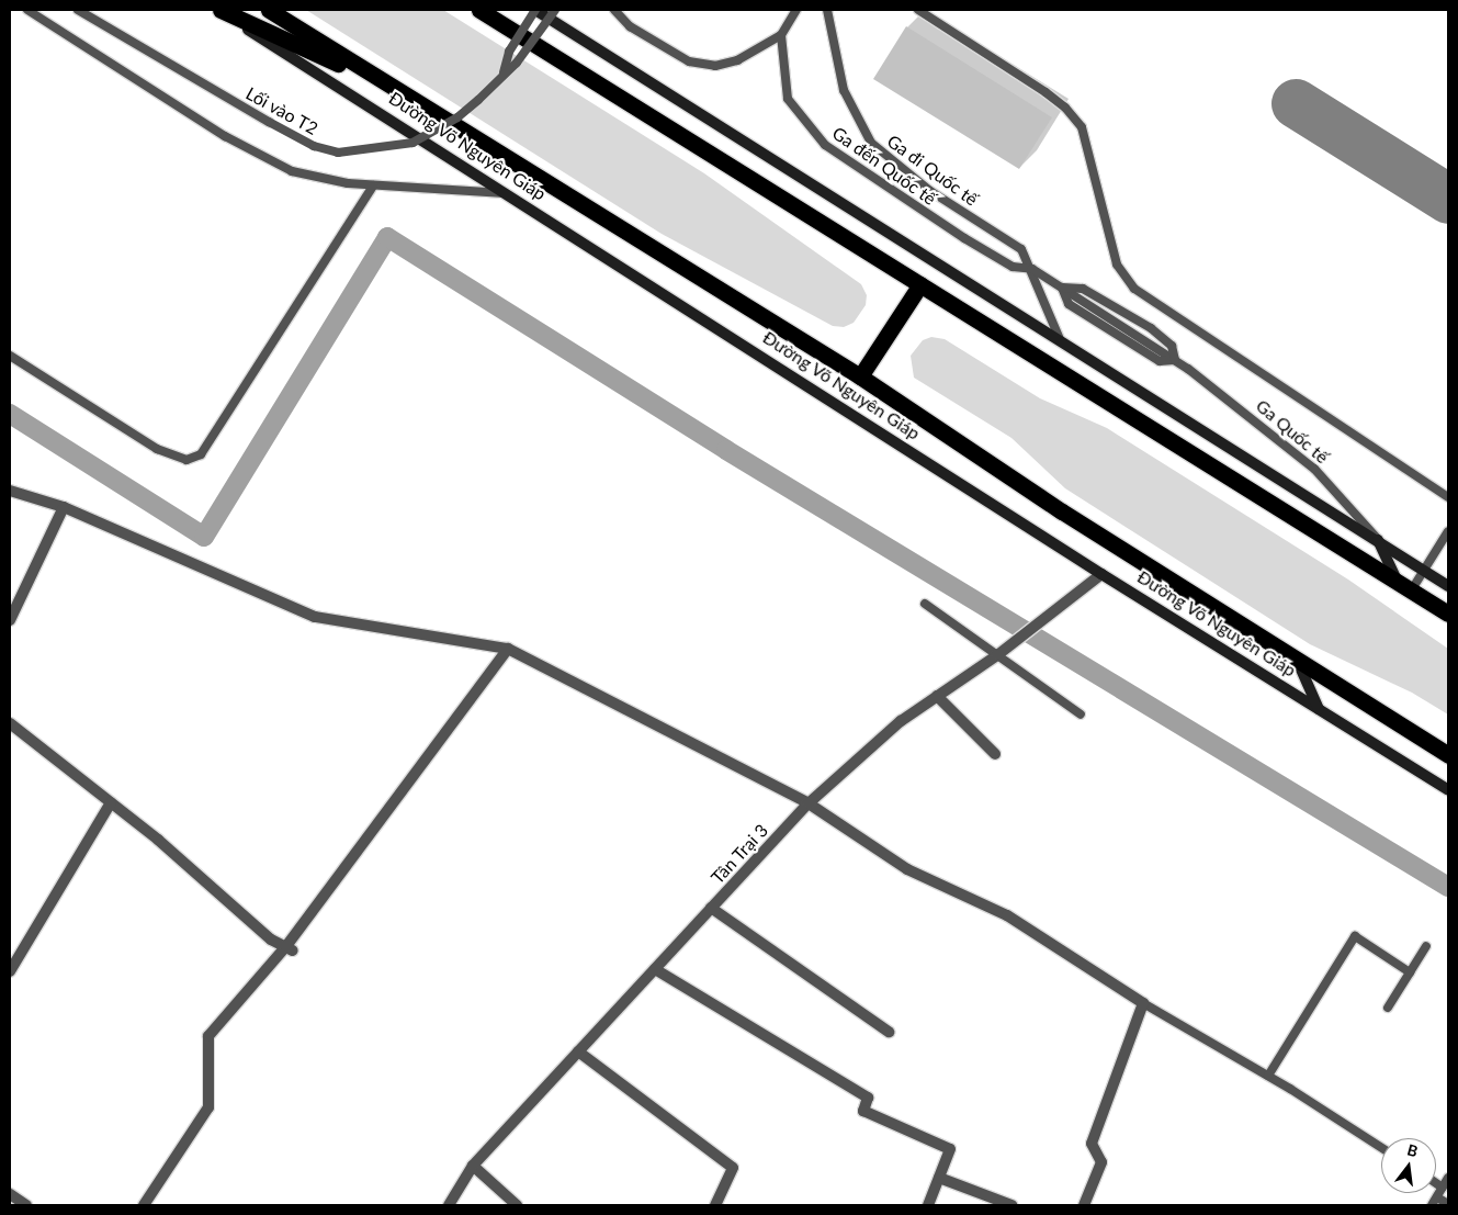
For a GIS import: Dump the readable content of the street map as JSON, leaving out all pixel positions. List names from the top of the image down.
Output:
{
  "streets": {
    "highway": ["Đường Võ Nguyên Giáp"],
    "street": ["Tân Trại 3"],
    "lane": [
      "Lối vào T2",
      "Ga đến Quốc tế",
      "Ga đi Quốc tế",
      "Ga Quốc tế"
    ]
  },
  "crossings": [
    ["Đường Võ Nguyên Giáp", "Tân Trại 3"],
    ["Ga đến Quốc tế", "Ga đi Quốc tế"],
    ["Ga đến Quốc tế", "Ga Quốc tế"],
    ["Ga đi Quốc tế", "Ga Quốc tế"]
  ],
  "north": "top"
}
